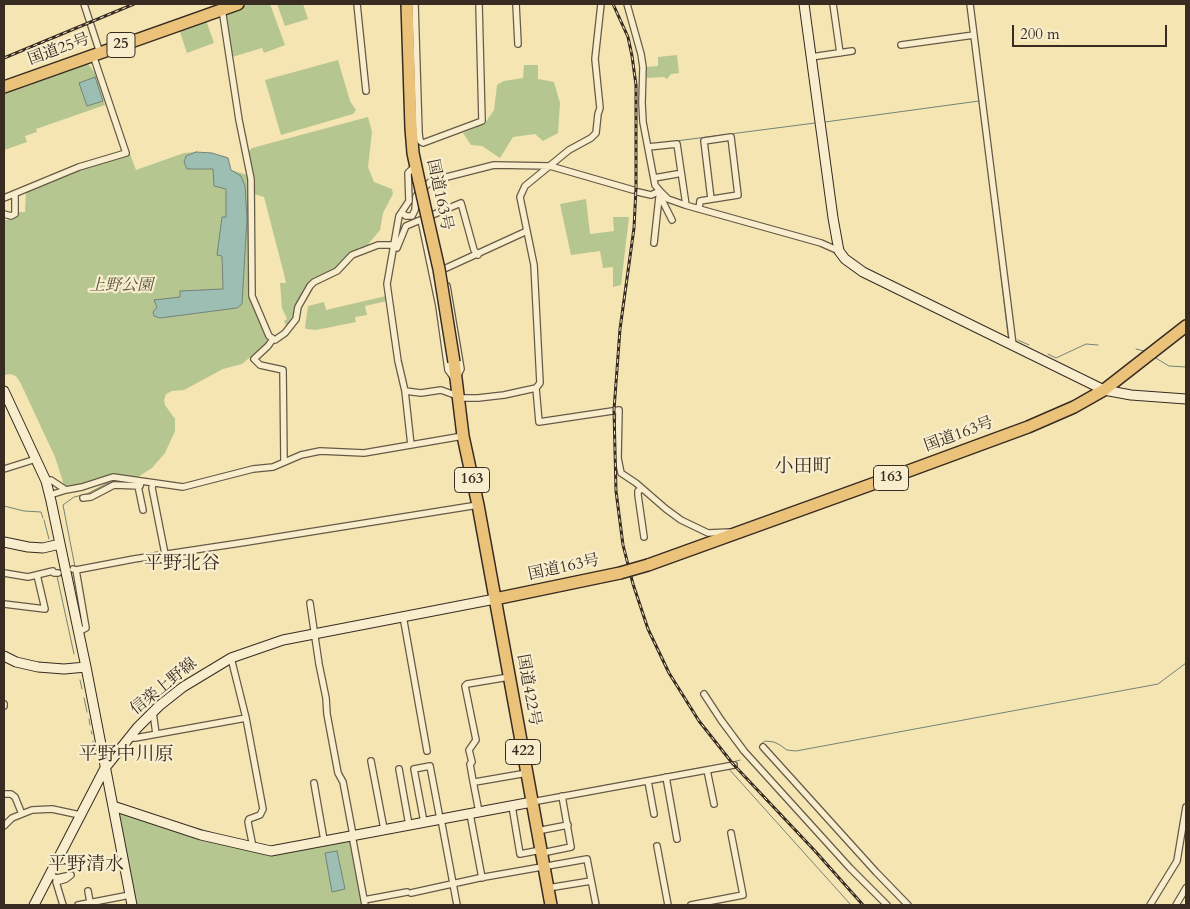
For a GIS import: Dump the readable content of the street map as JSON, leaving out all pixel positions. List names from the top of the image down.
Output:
{
  "streets": {
    "highway": [
      "25",
      "国道25号",
      "国道163号",
      "163",
      "国道422号",
      "422"
    ],
    "street": ["信楽上野線"]
  },
  "crossings": [
    ["国道163号", "信楽上野線"],
    ["国道163号", "国道422号"],
    ["信楽上野線", "国道422号"]
  ],
  "districts": [
    "小田町",
    "平野北谷",
    "平野中川原",
    "平野清水"
  ],
  "parks": ["上野公園"],
  "scale_bar": "200 m"
}
